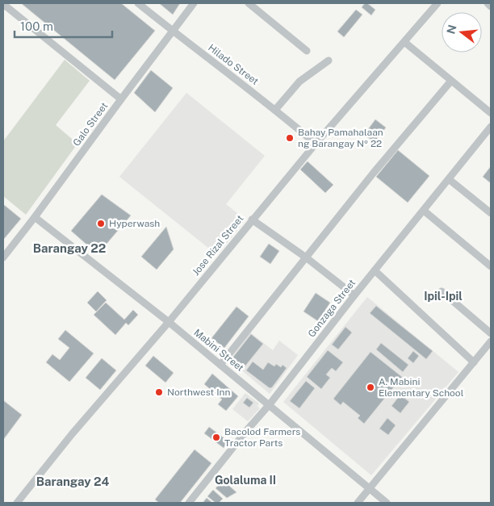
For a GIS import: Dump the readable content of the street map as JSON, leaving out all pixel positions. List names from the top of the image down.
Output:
{
  "streets": {
    "street": [
      "Hilado Street",
      "Galo Street",
      "Jose Rizal Street",
      "Gonzaga Street",
      "Mabini Street"
    ]
  },
  "crossings": [
    ["Hilado Street", "Galo Street"],
    ["Hilado Street", "Jose Rizal Street"],
    ["Galo Street", "Mabini Street"],
    ["Jose Rizal Street", "Mabini Street"],
    ["Gonzaga Street", "Mabini Street"]
  ],
  "districts": [
    "Barangay 22",
    "Ipil-Ipil",
    "Golaluma II",
    "Barangay 24"
  ],
  "places": [
    "Bahay Pamahalaan ng Barangay № 22",
    "Hyperwash",
    "A. Mabini Elementary School",
    "Northwest Inn",
    "Bacolod Farmers Tractor Parts"
  ],
  "scale_bar": "100 m",
  "north": "left"
}
